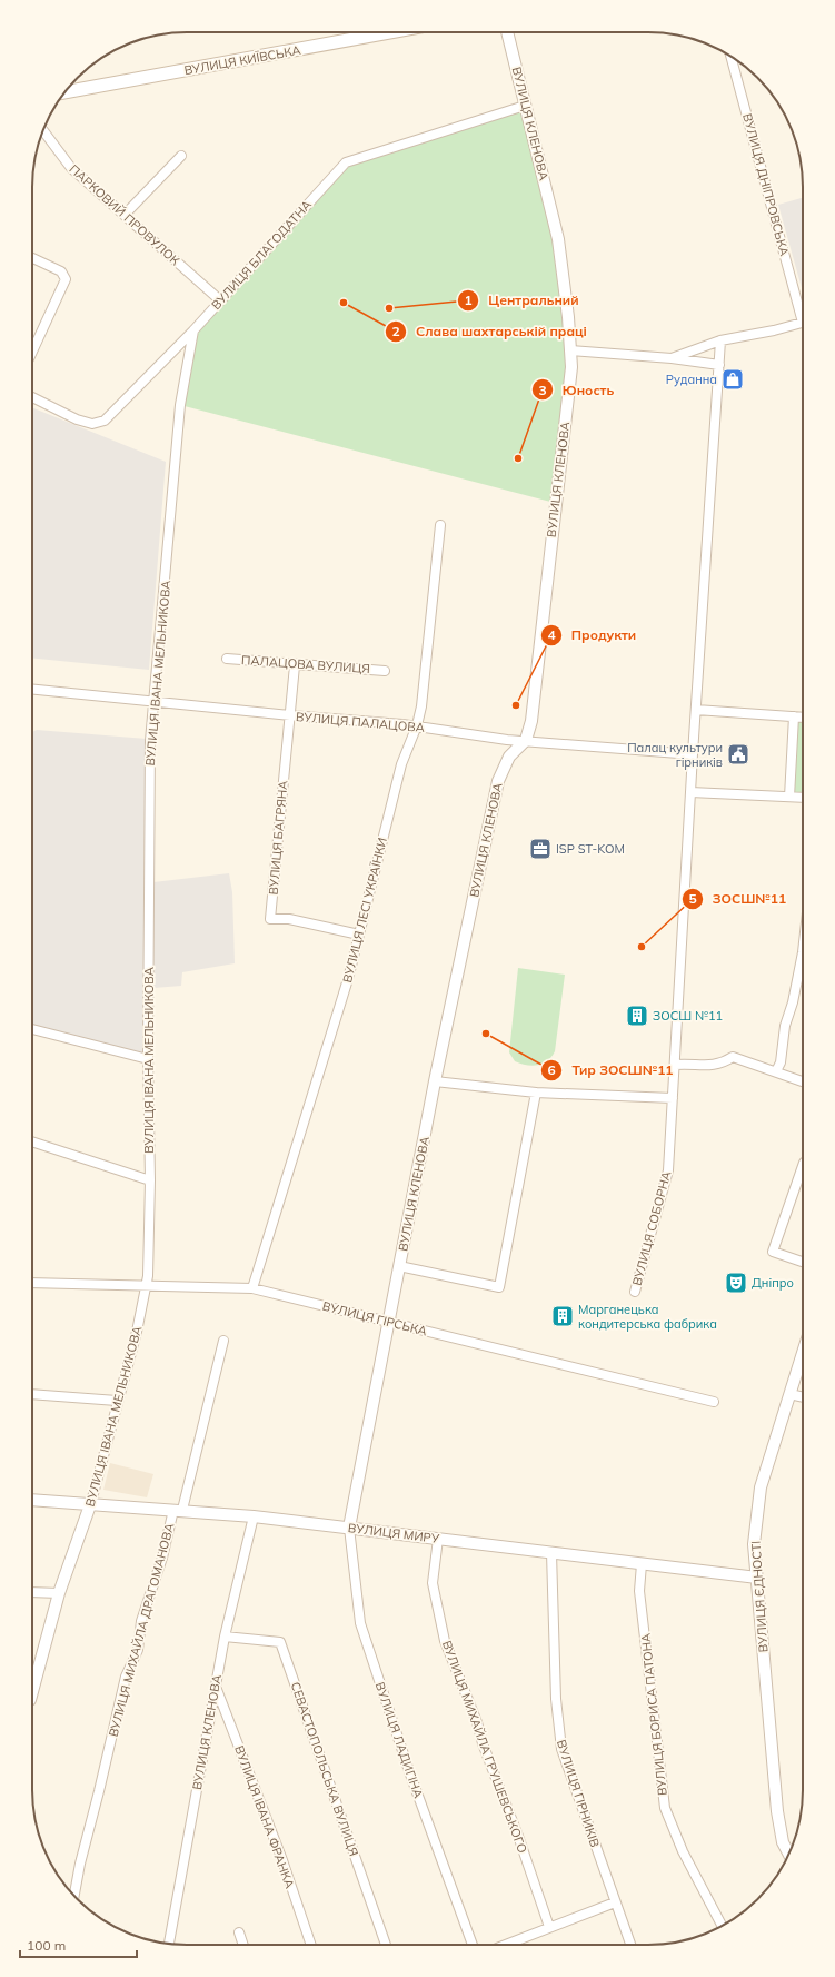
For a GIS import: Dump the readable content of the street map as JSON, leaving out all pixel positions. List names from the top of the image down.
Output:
{
  "streets": {
    "main road": ["ВУЛИЦЯ КИЇВСЬКА"],
    "street": [
      "ВУЛИЦЯ КЛЕНОВА",
      "ВУЛИЦЯ ДНІПРОВСЬКА",
      "ПАРКОВИЙ ПРОВУЛОК",
      "ВУЛИЦЯ БЛАГОДАТНА",
      "ПАЛАЦОВА ВУЛИЦЯ",
      "ВУЛИЦЯ ІВАНА МЕЛЬНИКОВА",
      "ВУЛИЦЯ ПАЛАЦОВА",
      "ВУЛИЦЯ БАГРЯНА",
      "ВУЛИЦЯ ЛЕСІ УКРАЇНКИ",
      "ВУЛИЦЯ СОБОРНА",
      "ВУЛИЦЯ ГІРСЬКА",
      "ВУЛИЦЯ МИРУ",
      "ВУЛИЦЯ ЄДНОСТІ",
      "ВУЛИЦЯ МИХАЙЛА ДРАГОМАНОВА",
      "ВУЛИЦЯ БОРИСА ПАТОНА",
      "ВУЛИЦЯ ЛАДИГІНА",
      "ВУЛИЦЯ МИХАЙЛА ГРУШЕВСЬКОГО",
      "СЕВАСТОПОЛЬСЬКА ВУЛИЦЯ",
      "ВУЛИЦЯ ГІРНИКІВ",
      "ВУЛИЦЯ ІВАНА ФРАНКА"
    ]
  },
  "crossings": [
    ["ВУЛИЦЯ КЛЕНОВА", "ВУЛИЦЯ БЛАГОДАТНА"],
    ["ВУЛИЦЯ КЛЕНОВА", "ВУЛИЦЯ ПАЛАЦОВА"],
    ["ВУЛИЦЯ КЛЕНОВА", "ВУЛИЦЯ ГІРСЬКА"],
    ["ВУЛИЦЯ КЛЕНОВА", "ВУЛИЦЯ МИРУ"],
    ["ВУЛИЦЯ КЛЕНОВА", "ВУЛИЦЯ ЛАДИГІНА"],
    ["ВУЛИЦЯ КЛЕНОВА", "СЕВАСТОПОЛЬСЬКА ВУЛИЦЯ"],
    ["ВУЛИЦЯ КЛЕНОВА", "ВУЛИЦЯ ІВАНА ФРАНКА"],
    ["ПАРКОВИЙ ПРОВУЛОК", "ВУЛИЦЯ БЛАГОДАТНА"],
    ["ВУЛИЦЯ БЛАГОДАТНА", "ВУЛИЦЯ ІВАНА МЕЛЬНИКОВА"],
    ["ПАЛАЦОВА ВУЛИЦЯ", "ВУЛИЦЯ БАГРЯНА"],
    ["ВУЛИЦЯ ІВАНА МЕЛЬНИКОВА", "ВУЛИЦЯ ПАЛАЦОВА"],
    ["ВУЛИЦЯ ІВАНА МЕЛЬНИКОВА", "ВУЛИЦЯ ГІРСЬКА"],
    ["ВУЛИЦЯ ІВАНА МЕЛЬНИКОВА", "ВУЛИЦЯ МИРУ"],
    ["ВУЛИЦЯ ПАЛАЦОВА", "ВУЛИЦЯ БАГРЯНА"],
    ["ВУЛИЦЯ ПАЛАЦОВА", "ВУЛИЦЯ ЛЕСІ УКРАЇНКИ"],
    ["ВУЛИЦЯ ПАЛАЦОВА", "ВУЛИЦЯ СОБОРНА"],
    ["ВУЛИЦЯ БАГРЯНА", "ВУЛИЦЯ ЛЕСІ УКРАЇНКИ"],
    ["ВУЛИЦЯ ЛЕСІ УКРАЇНКИ", "ВУЛИЦЯ ГІРСЬКА"],
    ["ВУЛИЦЯ МИРУ", "ВУЛИЦЯ ЄДНОСТІ"],
    ["ВУЛИЦЯ МИРУ", "ВУЛИЦЯ МИХАЙЛА ДРАГОМАНОВА"],
    ["ВУЛИЦЯ МИРУ", "ВУЛИЦЯ БОРИСА ПАТОНА"],
    ["ВУЛИЦЯ МИРУ", "ВУЛИЦЯ ЛАДИГІНА"],
    ["ВУЛИЦЯ МИРУ", "ВУЛИЦЯ МИХАЙЛА ГРУШЕВСЬКОГО"],
    ["ВУЛИЦЯ МИРУ", "ВУЛИЦЯ ГІРНИКІВ"]
  ],
  "places": {
    "other": [
      "Слава шахтарській праці",
      "Центральний",
      "Юность",
      "Продукти",
      "ЗОСШ№11",
      "Тир ЗОСШ№11"
    ],
    "shop": ["Руданна"],
    "public building": ["Палац культури гірників"],
    "office": ["ISP ST-KOM"],
    "building": ["ЗОСШ №11", "Марганецька кондитерська фабрика"],
    "theatre": ["Дніпро"]
  },
  "scale_bar": "100 m"
}
